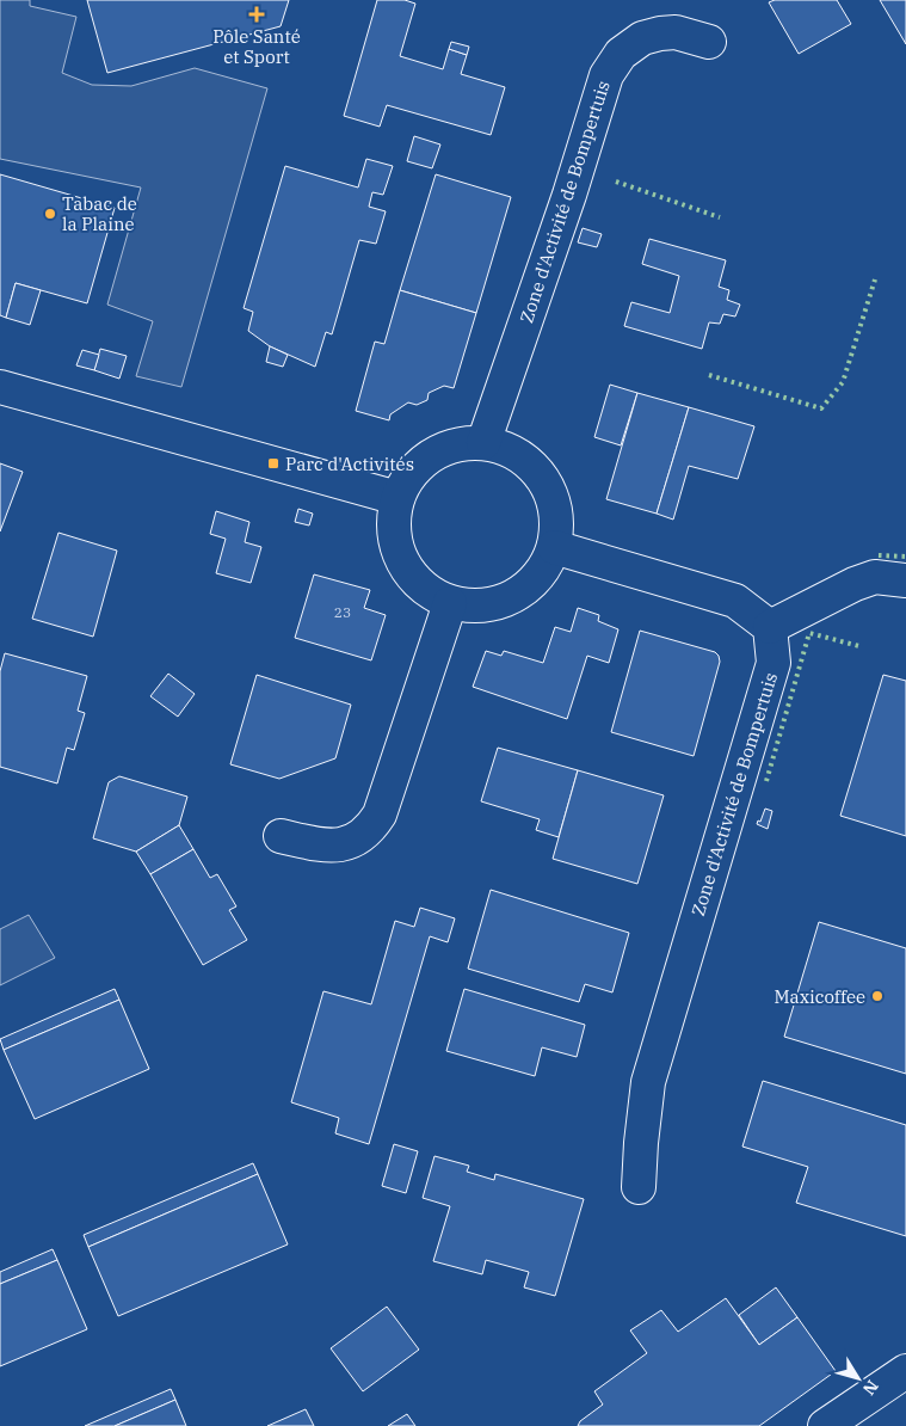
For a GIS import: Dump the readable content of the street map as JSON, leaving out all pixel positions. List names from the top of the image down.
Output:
{
  "streets": {
    "street": ["Zone d'Activité de Bompertuis"]
  },
  "places": {
    "health": ["Pôle Santé et Sport"],
    "other": ["Tabac de la Plaine", "Maxicoffee"],
    "transit": ["Parc d'Activités"]
  },
  "house_numbers": ["23"],
  "north": "bottom right"
}
